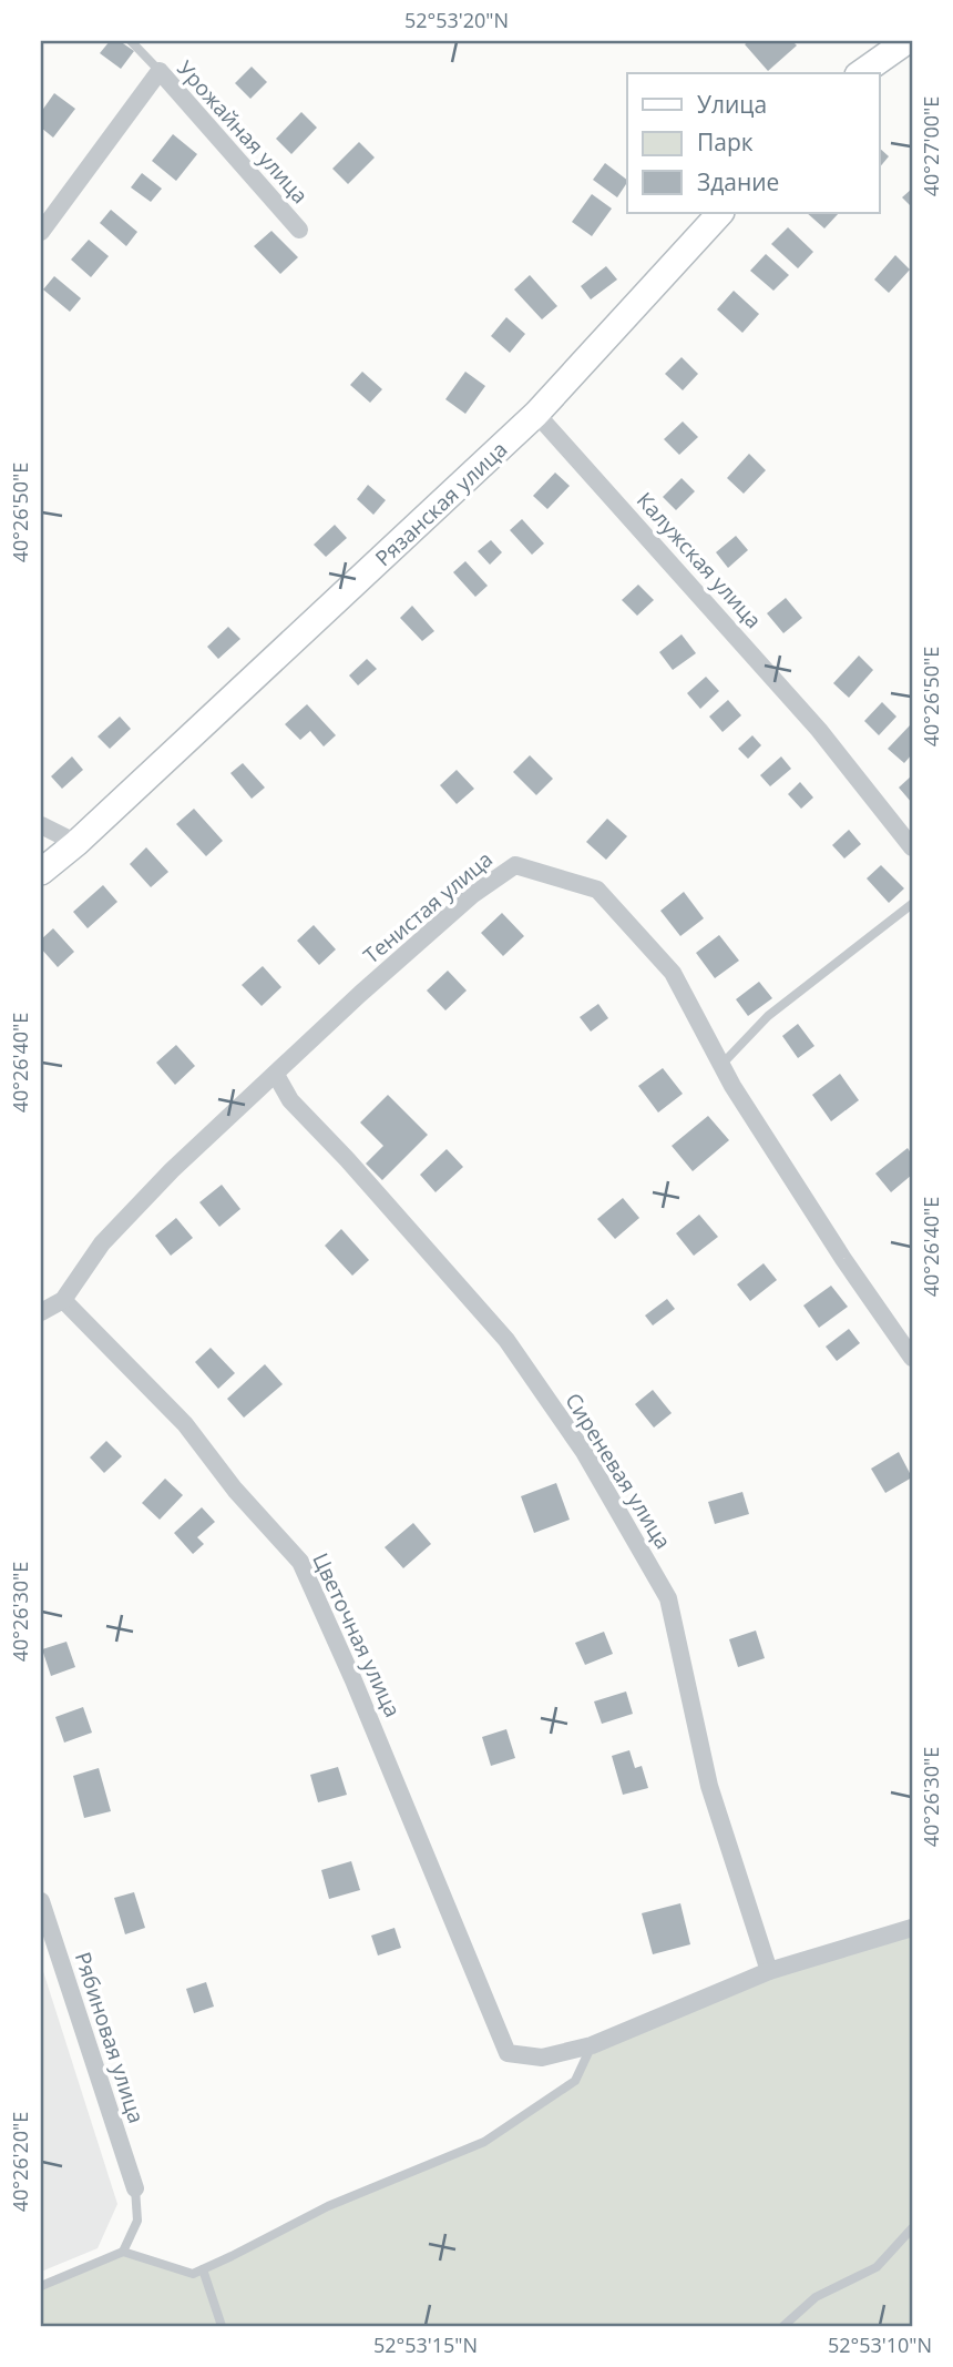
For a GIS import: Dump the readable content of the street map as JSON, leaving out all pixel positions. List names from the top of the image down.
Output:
{
  "streets": {
    "main road": ["Рязанская улица"],
    "street": [
      "Урожайная улица",
      "Калужская улица",
      "Тенистая улица",
      "Сиреневая улица",
      "Цветочная улица",
      "Рябиновая улица"
    ]
  },
  "crossings": [
    ["Рязанская улица", "Калужская улица"],
    ["Тенистая улица", "Сиреневая улица"],
    ["Тенистая улица", "Цветочная улица"]
  ],
  "legend": ["Улица", "Парк", "Здание"],
  "coordinates": [
    "52°53'20\"N",
    "40°27'00\"E",
    "40°26'50\"E",
    "40°26'40\"E",
    "40°26'30\"E",
    "40°26'20\"E",
    "52°53'15\"N",
    "52°53'10\"N"
  ]
}
